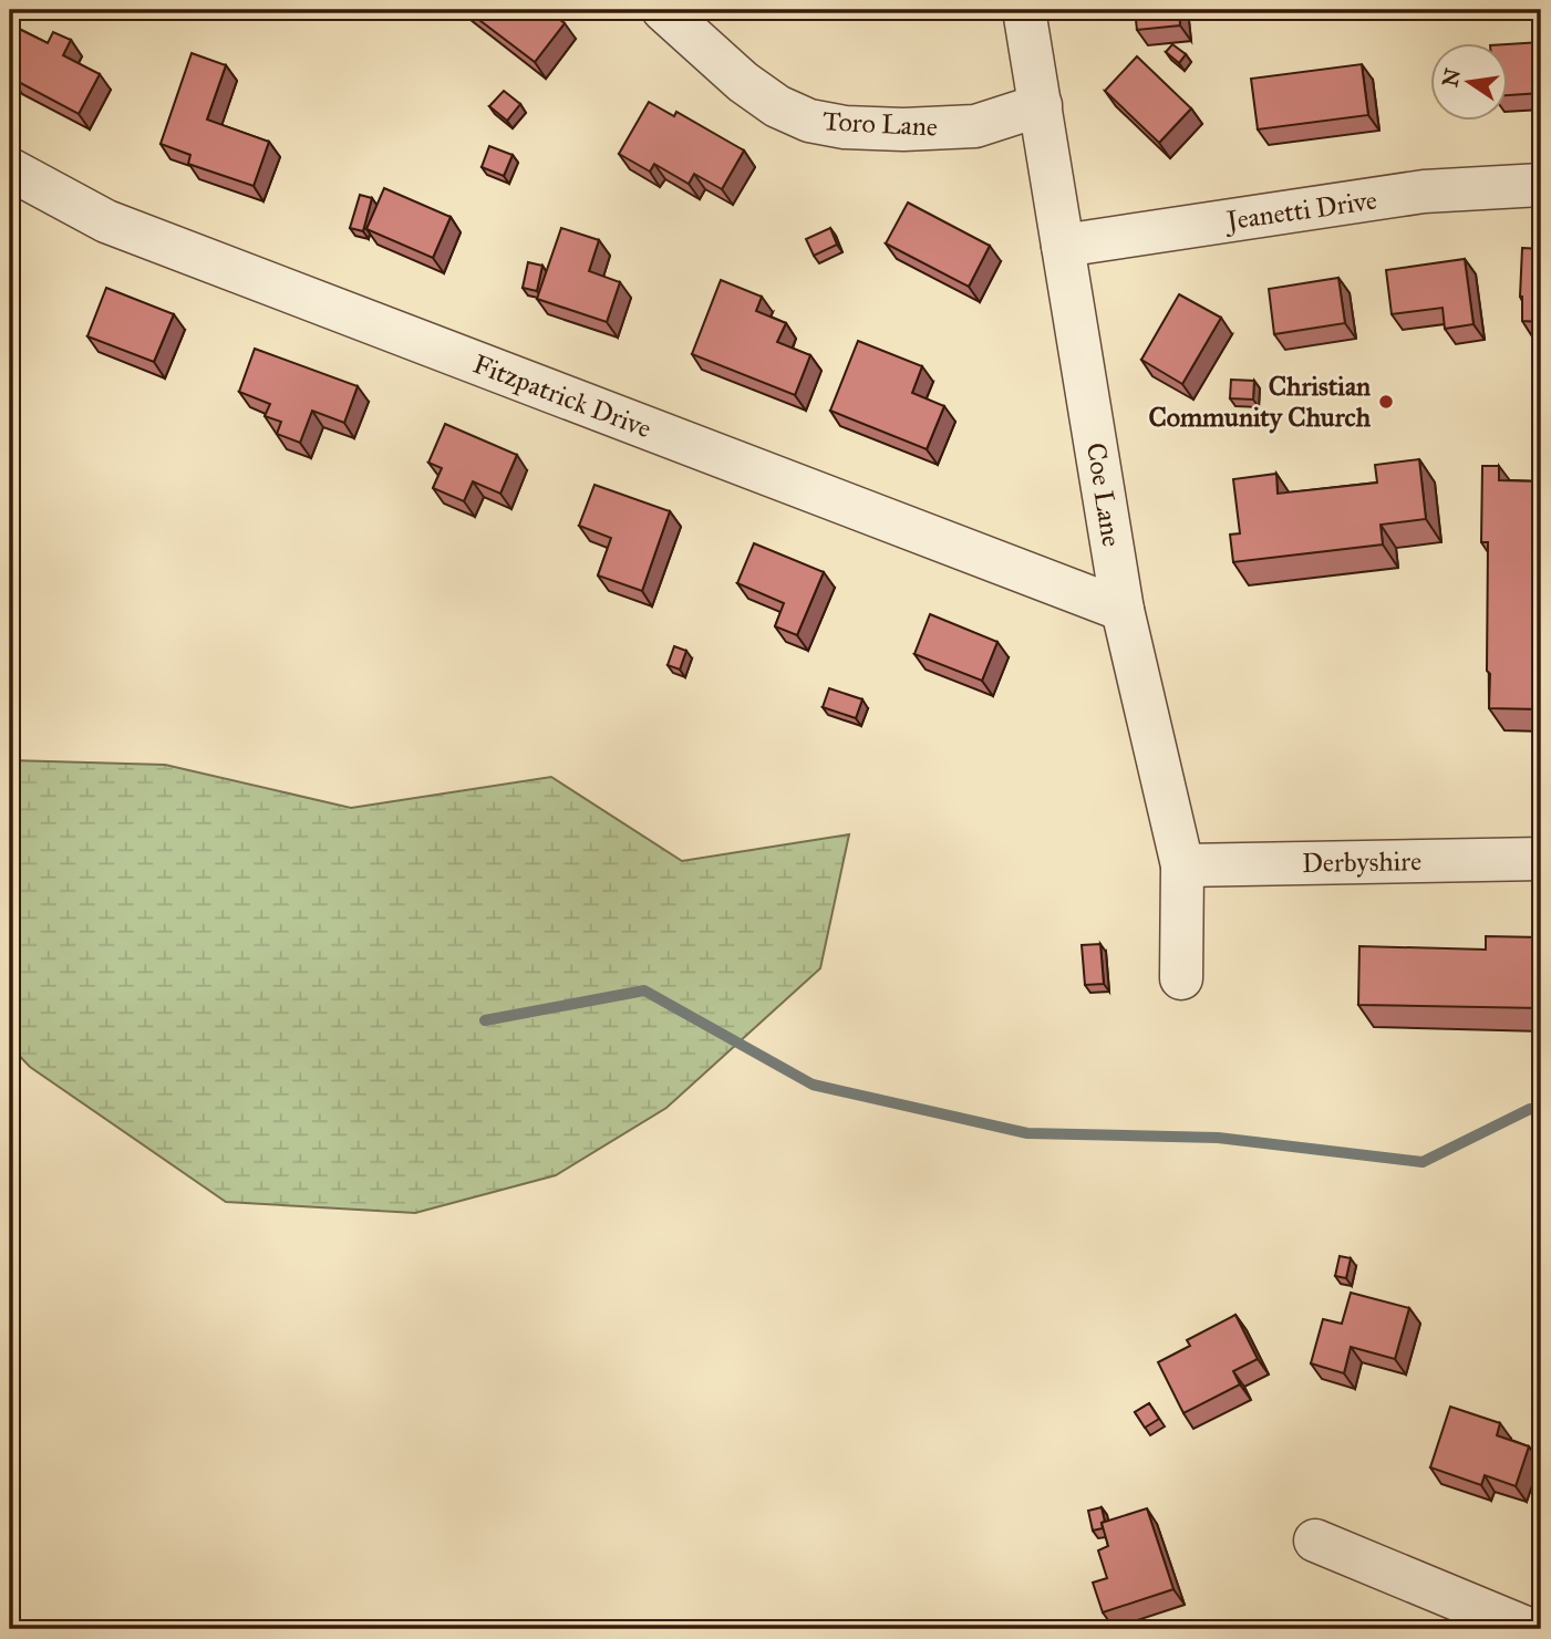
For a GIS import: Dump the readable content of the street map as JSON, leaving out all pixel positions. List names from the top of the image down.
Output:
{
  "streets": {
    "street": [
      "Toro Lane",
      "Jeanetti Drive",
      "Fitzpatrick Drive",
      "Coe Lane",
      "Derbyshire"
    ]
  },
  "crossings": [
    ["Toro Lane", "Coe Lane"],
    ["Jeanetti Drive", "Coe Lane"],
    ["Fitzpatrick Drive", "Coe Lane"],
    ["Coe Lane", "Derbyshire"]
  ],
  "places": ["Christian Community Church"],
  "north": "left"
}
